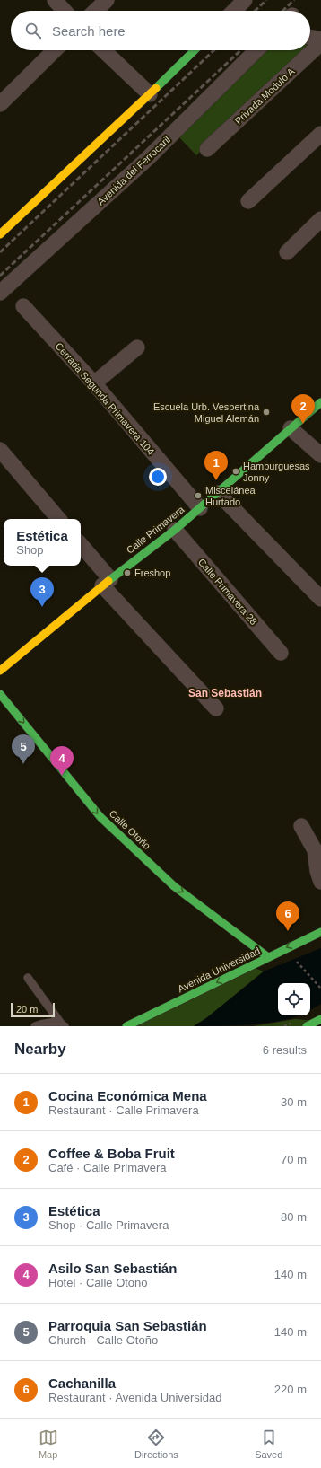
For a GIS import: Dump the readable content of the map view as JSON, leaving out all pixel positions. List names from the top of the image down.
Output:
{
  "streets": {
    "street": [
      "Privada Modulo A",
      "Avenida del Ferrocaril",
      "Cerrada Segunda Primavera 104",
      "Calle Primavera",
      "Calle Primavera 28",
      "Calle Otoño",
      "Avenida Universidad"
    ]
  },
  "crossings": [
    ["Cerrada Segunda Primavera 104", "Calle Primavera"],
    ["Calle Primavera", "Calle Primavera 28"],
    ["Calle Otoño", "Avenida Universidad"]
  ],
  "one_way": ["Calle Otoño", "Avenida Universidad"],
  "districts": ["San Sebastián"],
  "places": [
    "Escuela Urb. Vespertina Miguel Alemán",
    "Hamburguesas Jonny",
    "Miscelánea Hurtado",
    "Freshop"
  ],
  "scale_bar": "20 m",
  "page": {
    "search": "Search here",
    "pins": [
      "2",
      "1",
      "3",
      "5",
      "4",
      "6"
    ],
    "popup": ["Estética", "Shop"],
    "scale": "20 m",
    "heading": ["Nearby", "6 results"],
    "list": [
      {
        "mark": "1",
        "name": "Cocina Económica Mena",
        "note": "Restaurant · Calle Primavera",
        "value": "30 m"
      },
      {
        "mark": "2",
        "name": "Coffee & Boba Fruit",
        "note": "Café · Calle Primavera",
        "value": "70 m"
      },
      {
        "mark": "3",
        "name": "Estética",
        "note": "Shop · Calle Primavera",
        "value": "80 m"
      },
      {
        "mark": "4",
        "name": "Asilo San Sebastián",
        "note": "Hotel · Calle Otoño",
        "value": "140 m"
      },
      {
        "mark": "5",
        "name": "Parroquia San Sebastián",
        "note": "Church · Calle Otoño",
        "value": "140 m"
      },
      {
        "mark": "6",
        "name": "Cachanilla",
        "note": "Restaurant · Avenida Universidad",
        "value": "220 m"
      }
    ],
    "nav": ["Map", "Directions", "Saved"]
  }
}
